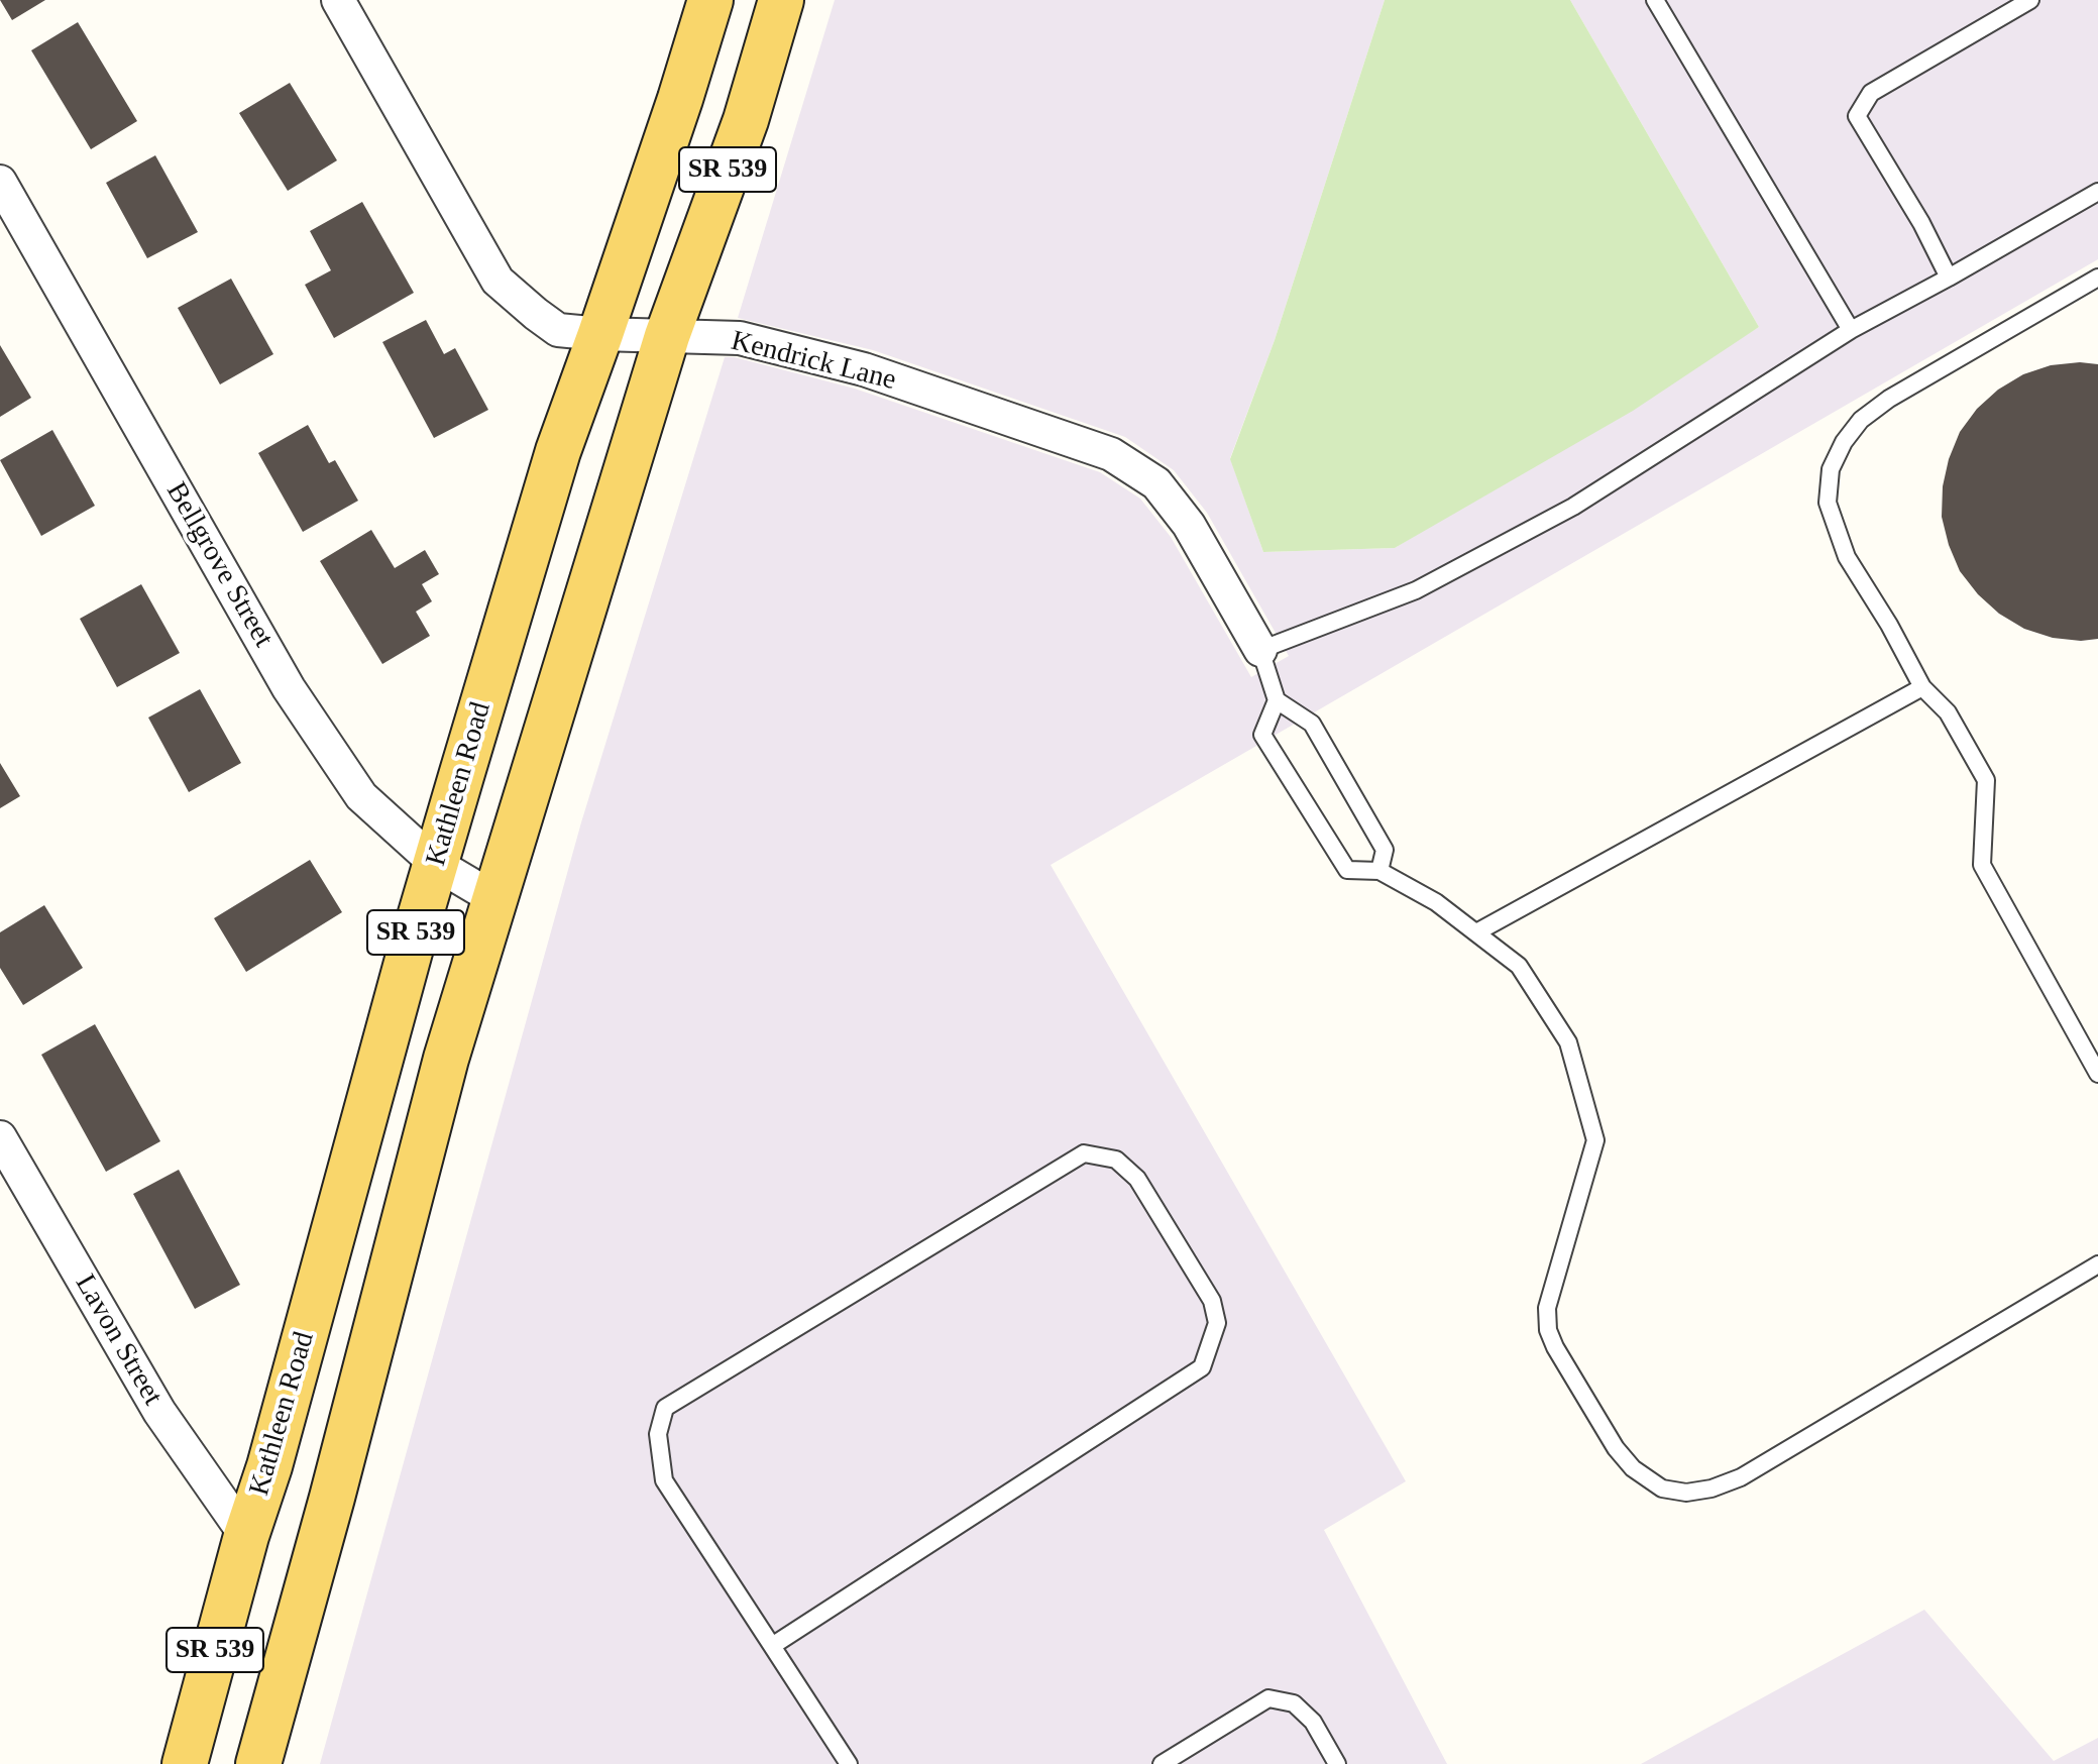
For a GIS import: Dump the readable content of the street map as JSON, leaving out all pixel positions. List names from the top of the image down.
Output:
{
  "streets": {
    "main road": ["SR 539", "Kathleen Road"],
    "street": ["Kendrick Lane", "Bellgrove Street", "Lavon Street"]
  },
  "crossings": [
    ["SR 539", "Kendrick Lane"],
    ["SR 539", "Bellgrove Street"],
    ["Kendrick Lane", "Kathleen Road"],
    ["Bellgrove Street", "Kathleen Road"],
    ["Kathleen Road", "Lavon Street"]
  ]
}
